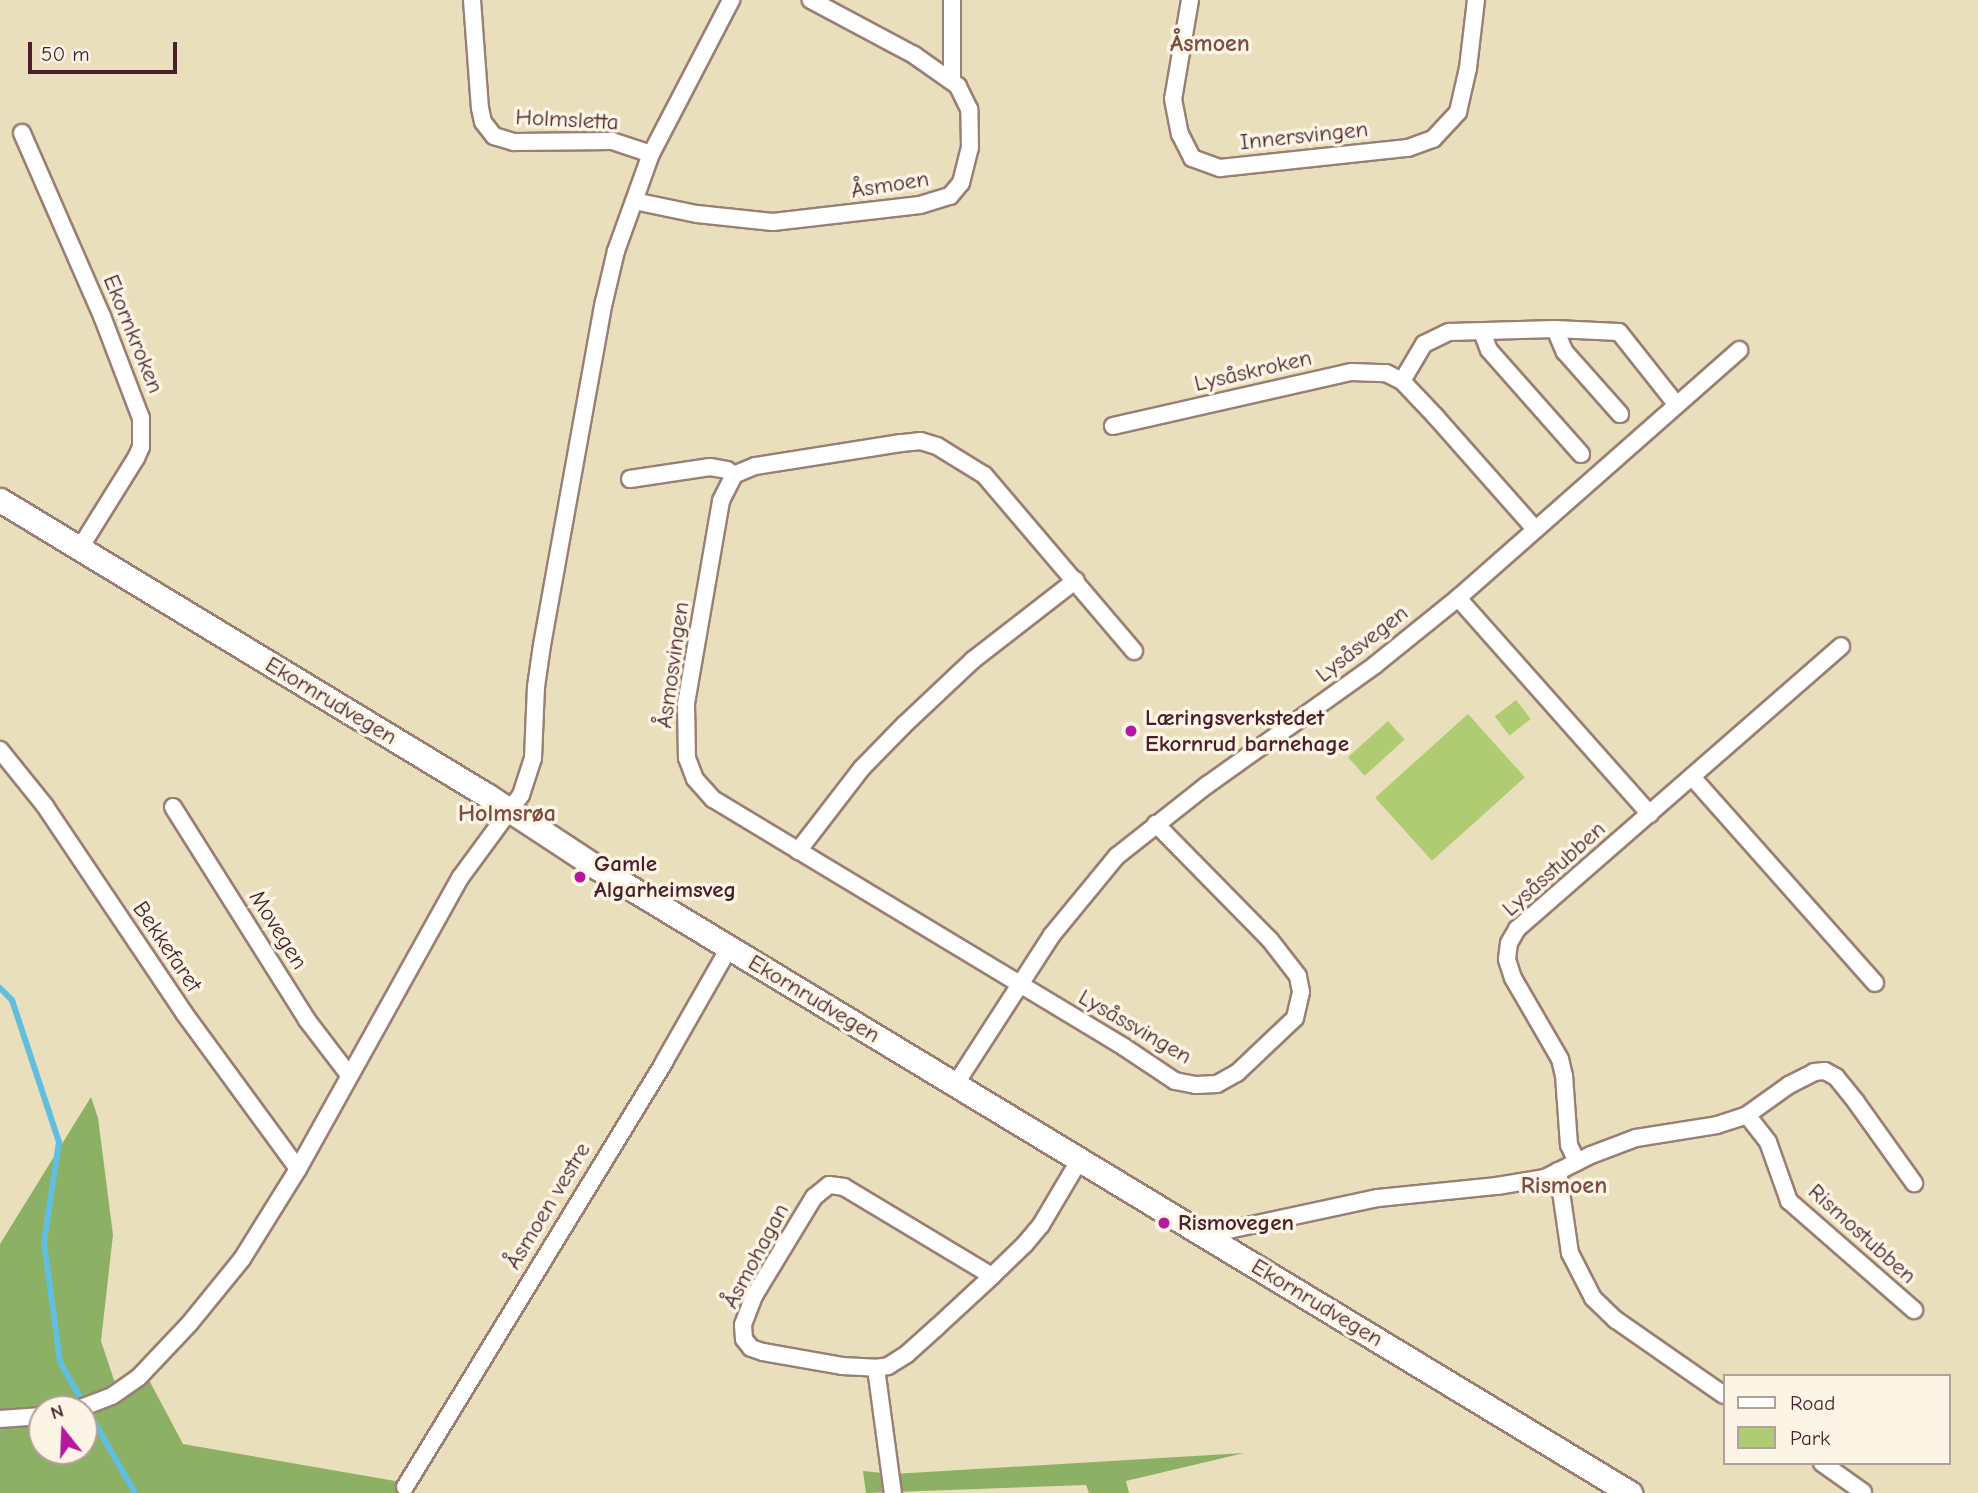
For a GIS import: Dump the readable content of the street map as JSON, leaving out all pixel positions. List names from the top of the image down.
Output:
{
  "streets": {
    "main road": ["Ekornrudvegen"],
    "street": [
      "Holmsletta",
      "Innersvingen",
      "Åsmoen",
      "Ekornkroken",
      "Lysåskroken",
      "Lysåsvegen",
      "Åsmosvingen",
      "Lysåsstubben",
      "Movegen",
      "Bekkefaret",
      "Lysåssvingen",
      "Åsmoen vestre",
      "Rismostubben",
      "Åsmohagan"
    ]
  },
  "crossings": [
    ["Ekornkroken", "Ekornrudvegen"],
    ["Lysåsvegen", "Åsmosvingen"],
    ["Lysåsvegen", "Ekornrudvegen"],
    ["Lysåsvegen", "Lysåssvingen"],
    ["Åsmosvingen", "Lysåssvingen"],
    ["Ekornrudvegen", "Åsmoen vestre"]
  ],
  "districts": ["Åsmoen", "Holmsrøa", "Rismoen"],
  "places": ["Læringsverkstedet Ekornrud barnehage", "Gamle Algarheimsveg", "Rismovegen"],
  "legend": ["Road", "Park"],
  "scale_bar": "50 m",
  "north": "top"
}
